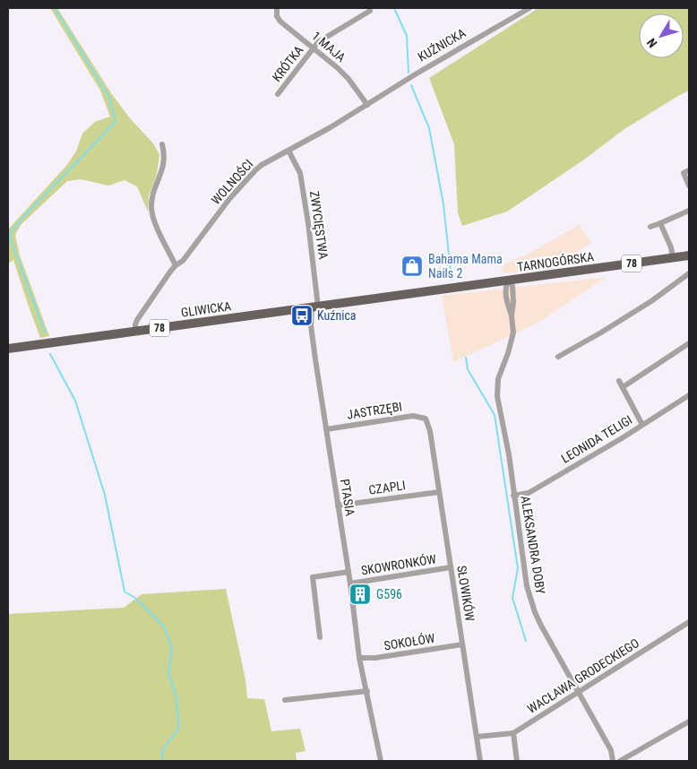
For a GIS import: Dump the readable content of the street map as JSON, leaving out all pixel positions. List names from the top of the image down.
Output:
{
  "streets": {
    "main road": ["TARNOGÓRSKA", "78", "GLIWICKA"],
    "street": [
      "KUŹNICKA",
      "1 MAJA",
      "KRÓTKA",
      "WOLNOŚCI",
      "ZWYCIĘSTWA",
      "JASTRZĘBI",
      "LEONIDA TELIGI",
      "CZAPLI",
      "PTASIA",
      "ALEKSANDRA DOBY",
      "SKOWRONKÓW",
      "SŁOWIKÓW",
      "SOKOŁÓW",
      "WACŁAWA GRODECKIEGO"
    ]
  },
  "crossings": [
    ["KUŹNICKA", "1 MAJA"],
    ["KUŹNICKA", "WOLNOŚCI"],
    ["1 MAJA", "KRÓTKA"],
    ["1 MAJA", "WOLNOŚCI"],
    ["WOLNOŚCI", "ZWYCIĘSTWA"],
    ["WOLNOŚCI", "GLIWICKA"],
    ["ZWYCIĘSTWA", "TARNOGÓRSKA"],
    ["ZWYCIĘSTWA", "GLIWICKA"],
    ["ZWYCIĘSTWA", "PTASIA"],
    ["TARNOGÓRSKA", "GLIWICKA"],
    ["TARNOGÓRSKA", "PTASIA"],
    ["TARNOGÓRSKA", "ALEKSANDRA DOBY"],
    ["GLIWICKA", "PTASIA"],
    ["JASTRZĘBI", "PTASIA"],
    ["JASTRZĘBI", "SŁOWIKÓW"],
    ["LEONIDA TELIGI", "ALEKSANDRA DOBY"],
    ["CZAPLI", "PTASIA"],
    ["CZAPLI", "SŁOWIKÓW"],
    ["PTASIA", "SKOWRONKÓW"],
    ["PTASIA", "SOKOŁÓW"],
    ["ALEKSANDRA DOBY", "WACŁAWA GRODECKIEGO"],
    ["SKOWRONKÓW", "SŁOWIKÓW"],
    ["SŁOWIKÓW", "SOKOŁÓW"]
  ],
  "places": {
    "shop": ["Bahama Mama Nails 2"],
    "bus stop": ["Kuźnica"],
    "building": ["G596"]
  },
  "north": "bottom left"
}
